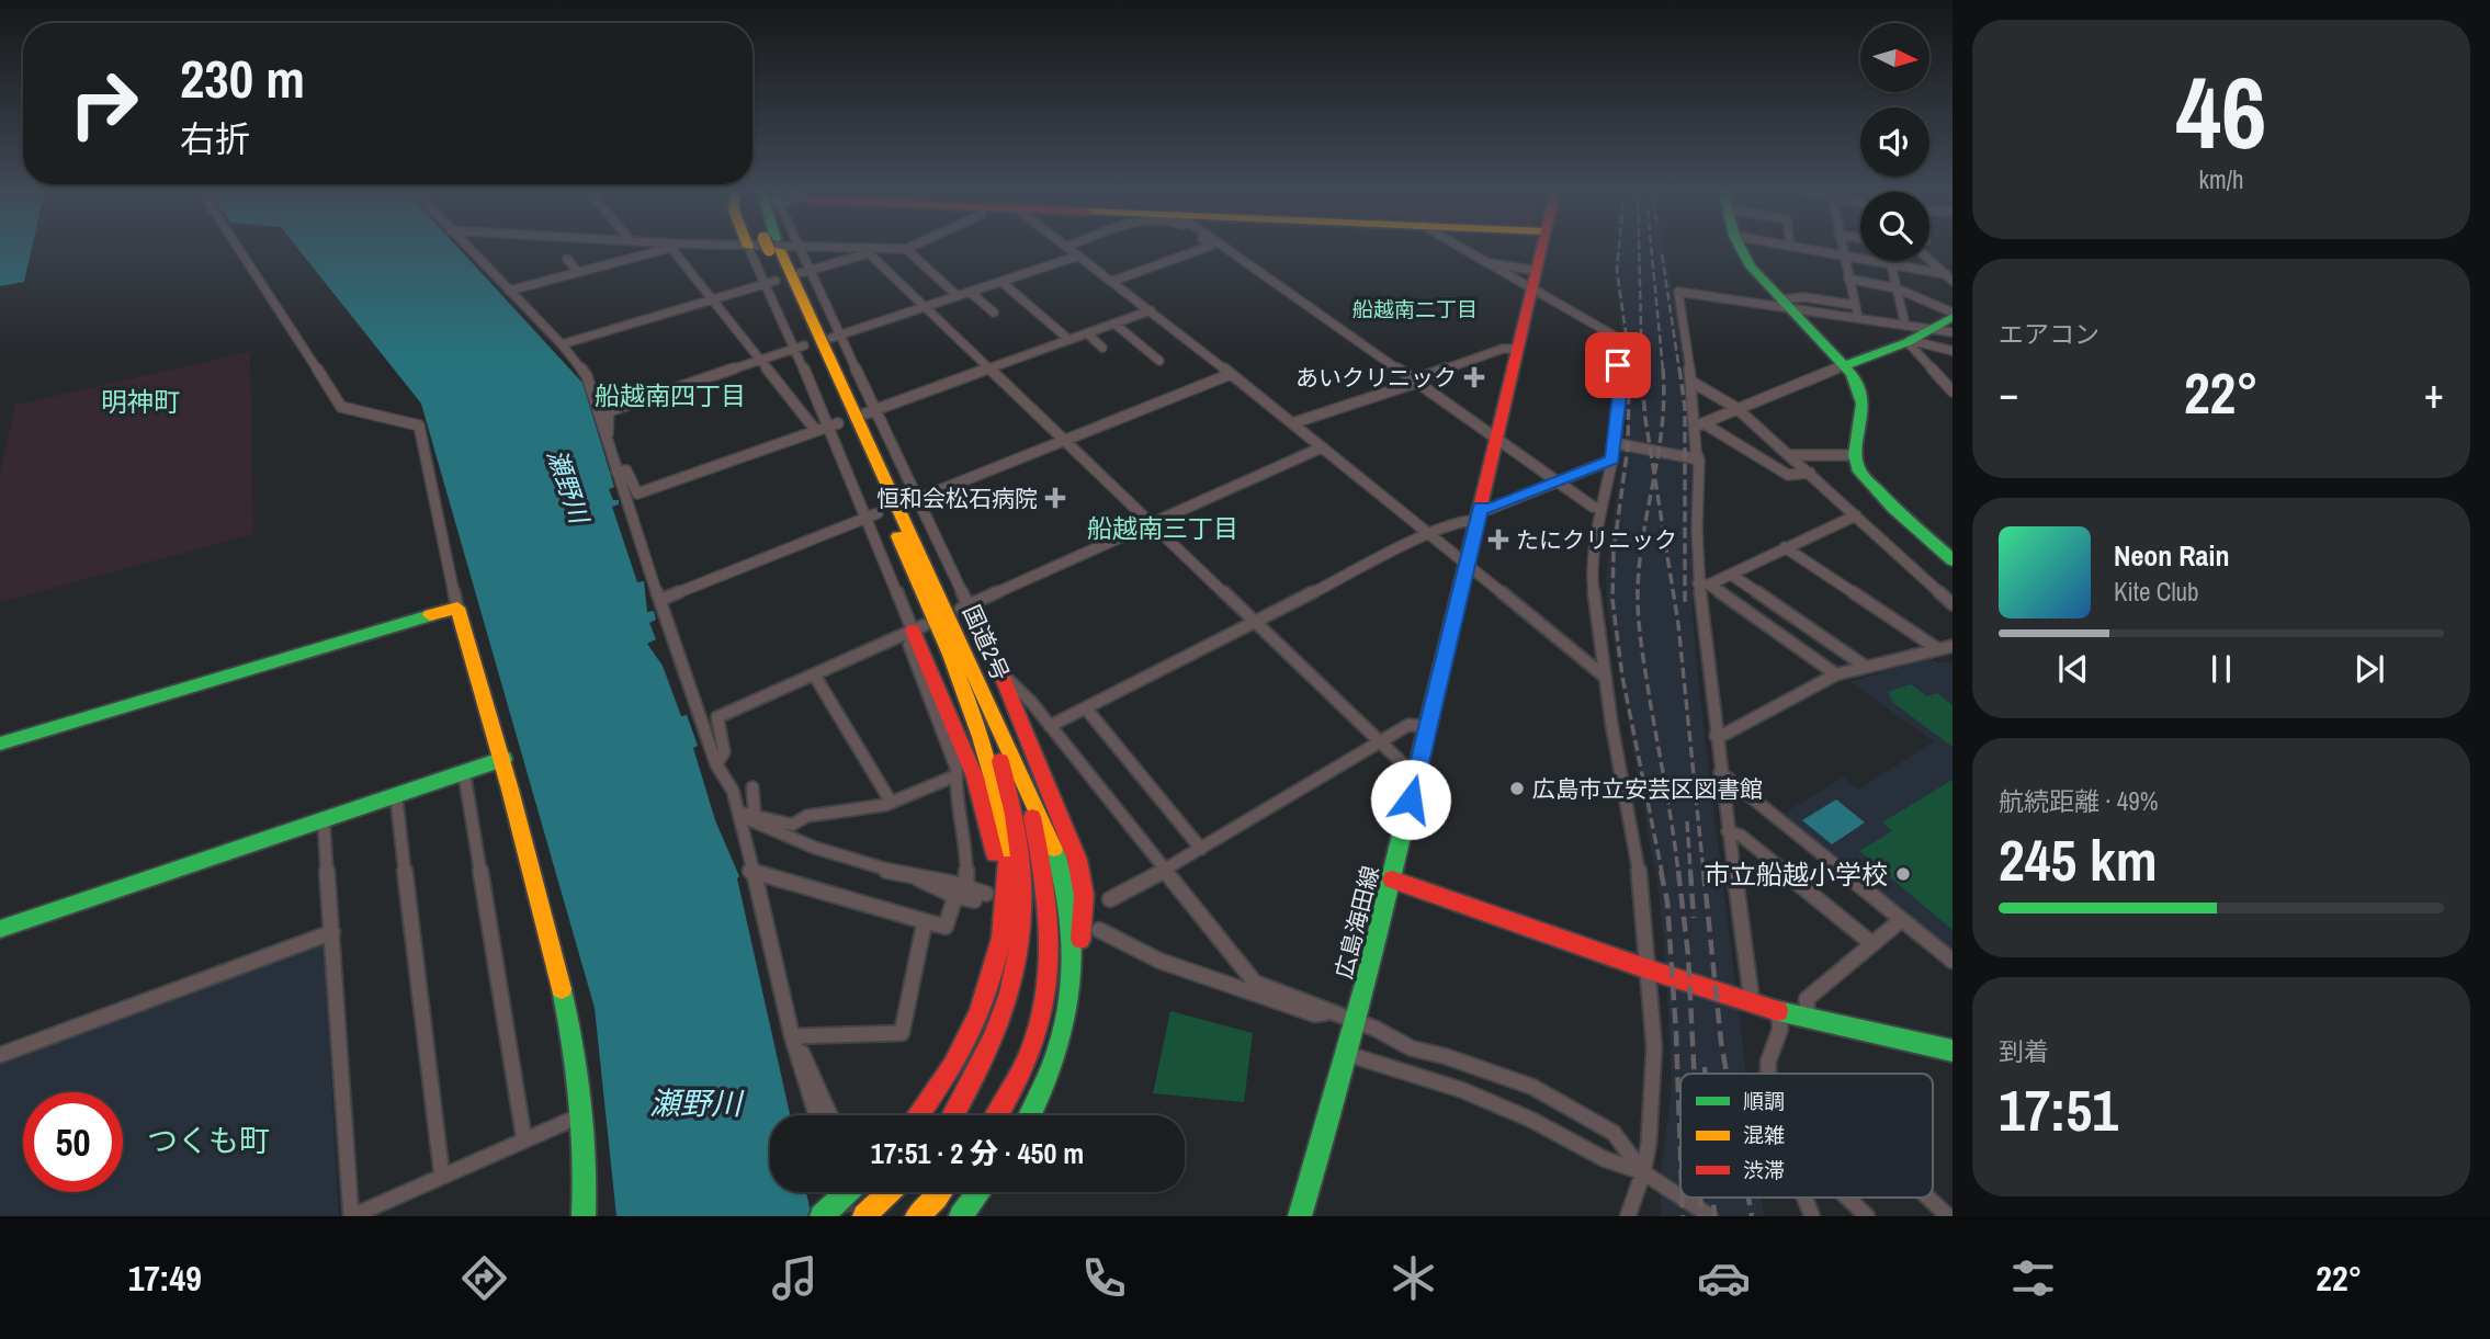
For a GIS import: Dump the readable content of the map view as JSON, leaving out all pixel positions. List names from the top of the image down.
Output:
{
  "streets": {
    "main road": ["国道2号", "広島海田線"]
  },
  "districts": [
    "船越南二丁目",
    "船越南四丁目",
    "明神町",
    "船越南三丁目",
    "つくも町"
  ],
  "water": ["瀬野川"],
  "places": {
    "health": ["あいクリニック", "恒和会松石病院", "たにクリニック"],
    "other": ["広島市立安芸区図書館", "市立船越小学校"]
  },
  "legend": ["順調", "混雑", "渋滞"],
  "north": "right",
  "page": {
    "tile": [
      ["46", "km/h"],
      "エアコン",
      ["航続距離 · 49%", "245 km"],
      ["到着", "17:51"]
    ],
    "turn": ["230 m", "右折"],
    "heat": ["−", "22°", "+"],
    "song": ["Neon Rain", "Kite Club"],
    "limit": "50",
    "trip": "17:51 · 2 分 · 450 m",
    "tabs": ["17:49", "22°"]
  }
}
